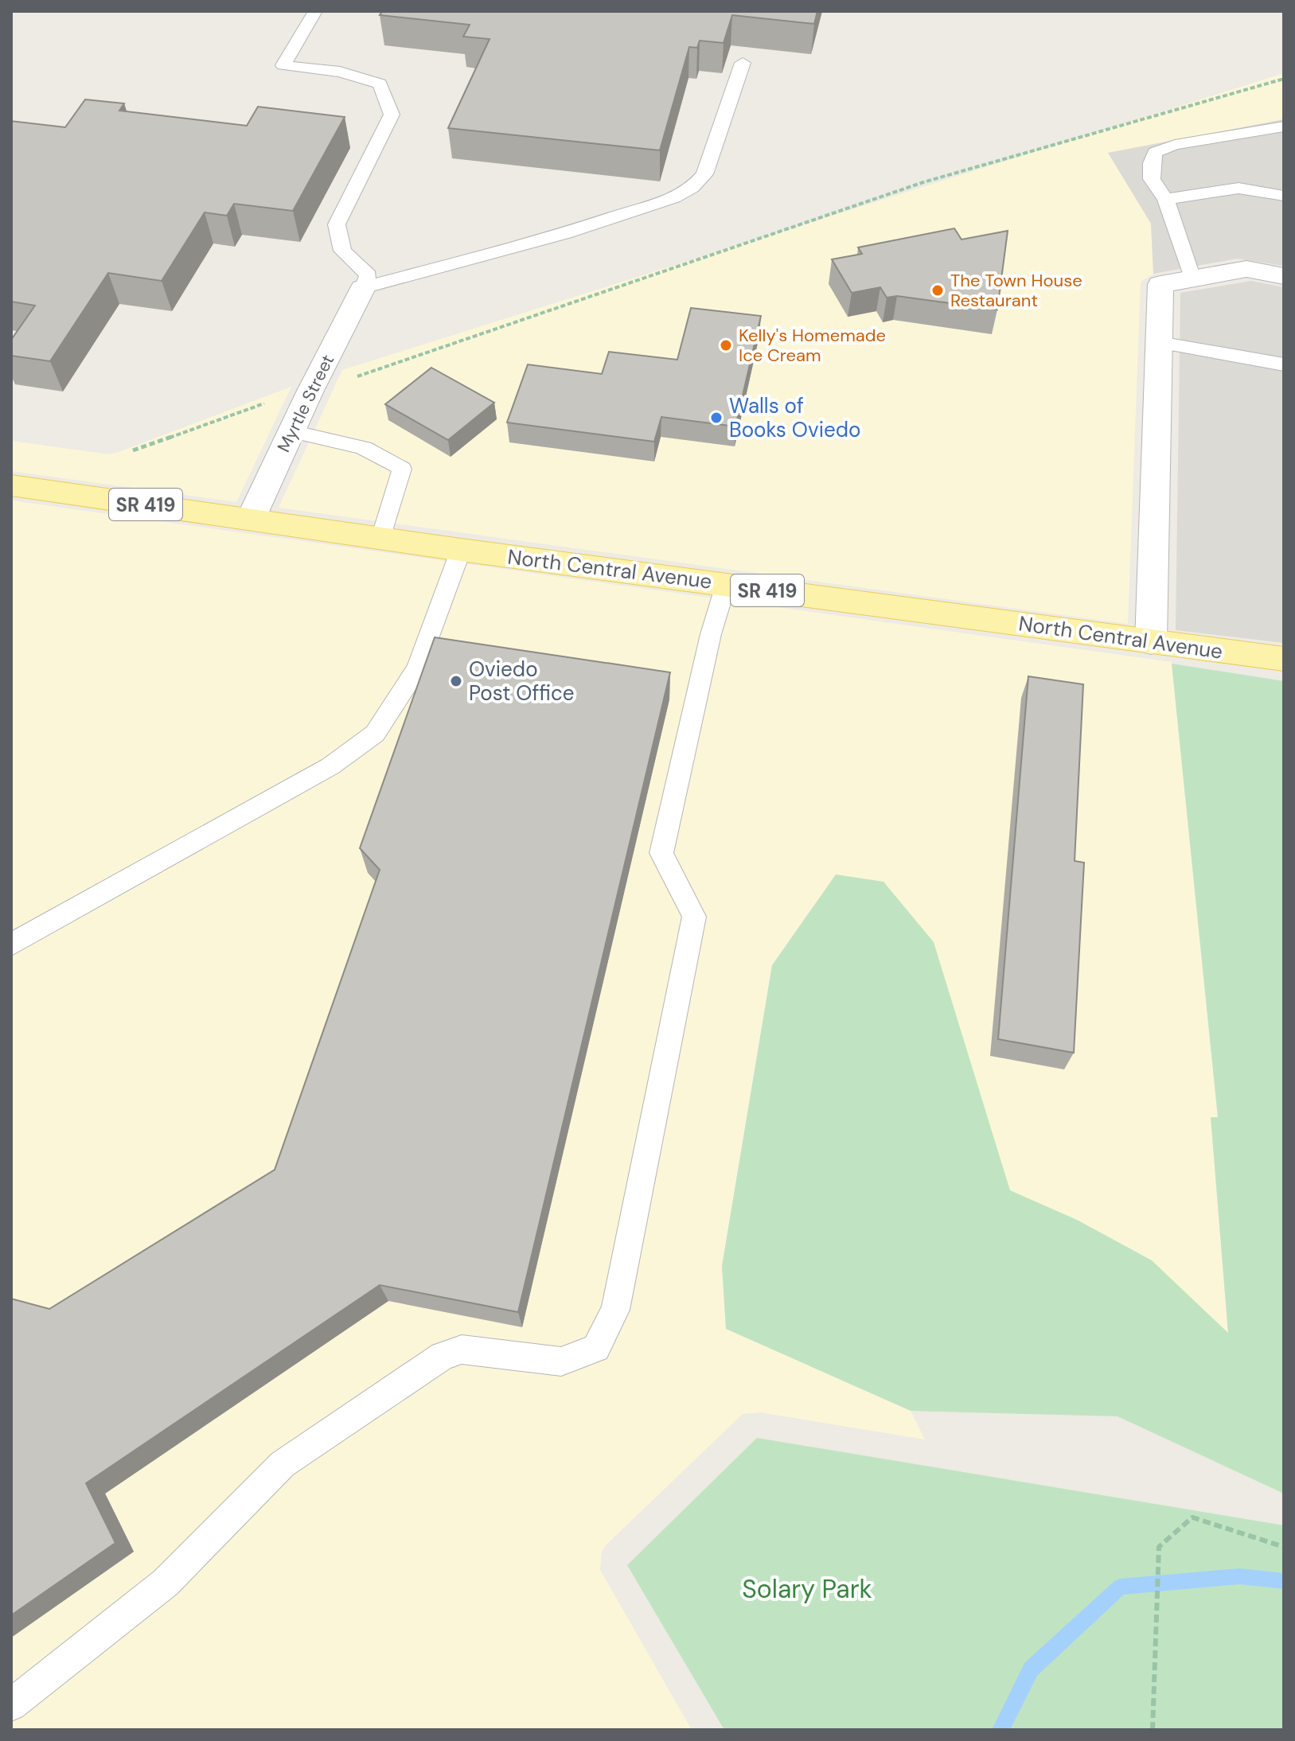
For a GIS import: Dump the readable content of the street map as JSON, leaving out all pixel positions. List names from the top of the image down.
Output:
{
  "streets": {
    "main road": ["SR 419", "North Central Avenue"],
    "street": ["Myrtle Street"]
  },
  "crossings": [
    ["Myrtle Street", "North Central Avenue"]
  ],
  "parks": ["Solary Park"],
  "places": [
    "The Town House Restaurant",
    "Kelly's Homemade Ice Cream",
    "Walls of Books Oviedo",
    "Oviedo Post Office"
  ]
}
